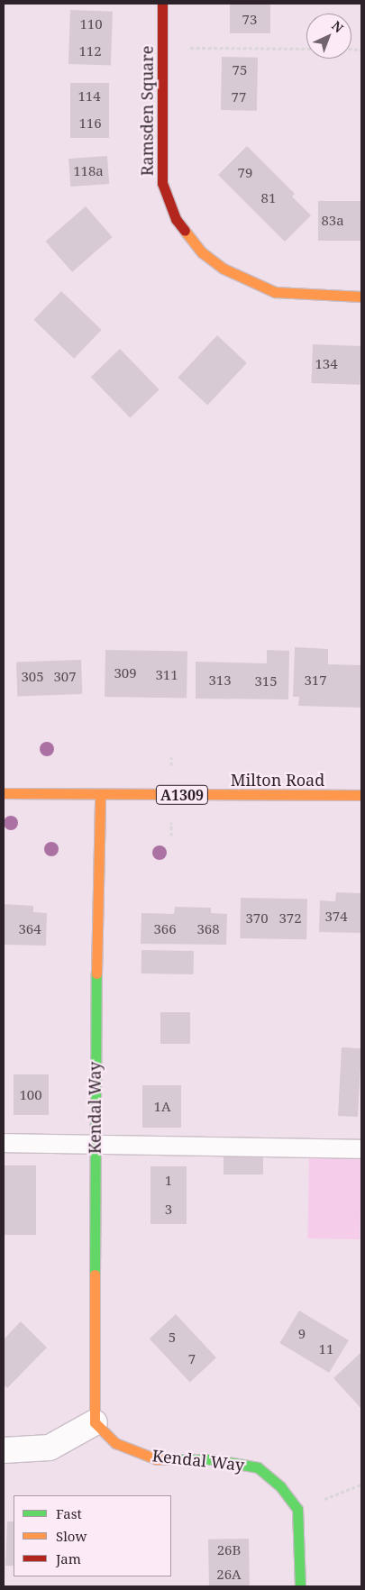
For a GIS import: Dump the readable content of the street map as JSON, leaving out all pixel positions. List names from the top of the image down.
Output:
{
  "streets": {
    "street": [
      "Ramsden Square",
      "Milton Road",
      "A1309",
      "Kendal Way"
    ]
  },
  "crossings": [
    ["Milton Road", "Kendal Way"]
  ],
  "house_numbers": [
    "73",
    "110",
    "112",
    "75",
    "114",
    "77",
    "116",
    "118a",
    "79",
    "81",
    "83a",
    "134",
    "309",
    "311",
    "305",
    "307",
    "313",
    "317",
    "315",
    "374",
    "370",
    "372",
    "364",
    "366",
    "368",
    "100",
    "1A",
    "1",
    "3",
    "9",
    "5",
    "11",
    "7",
    "26B",
    "26A"
  ],
  "legend": ["Fast", "Slow", "Jam"],
  "north": "top right"
}
